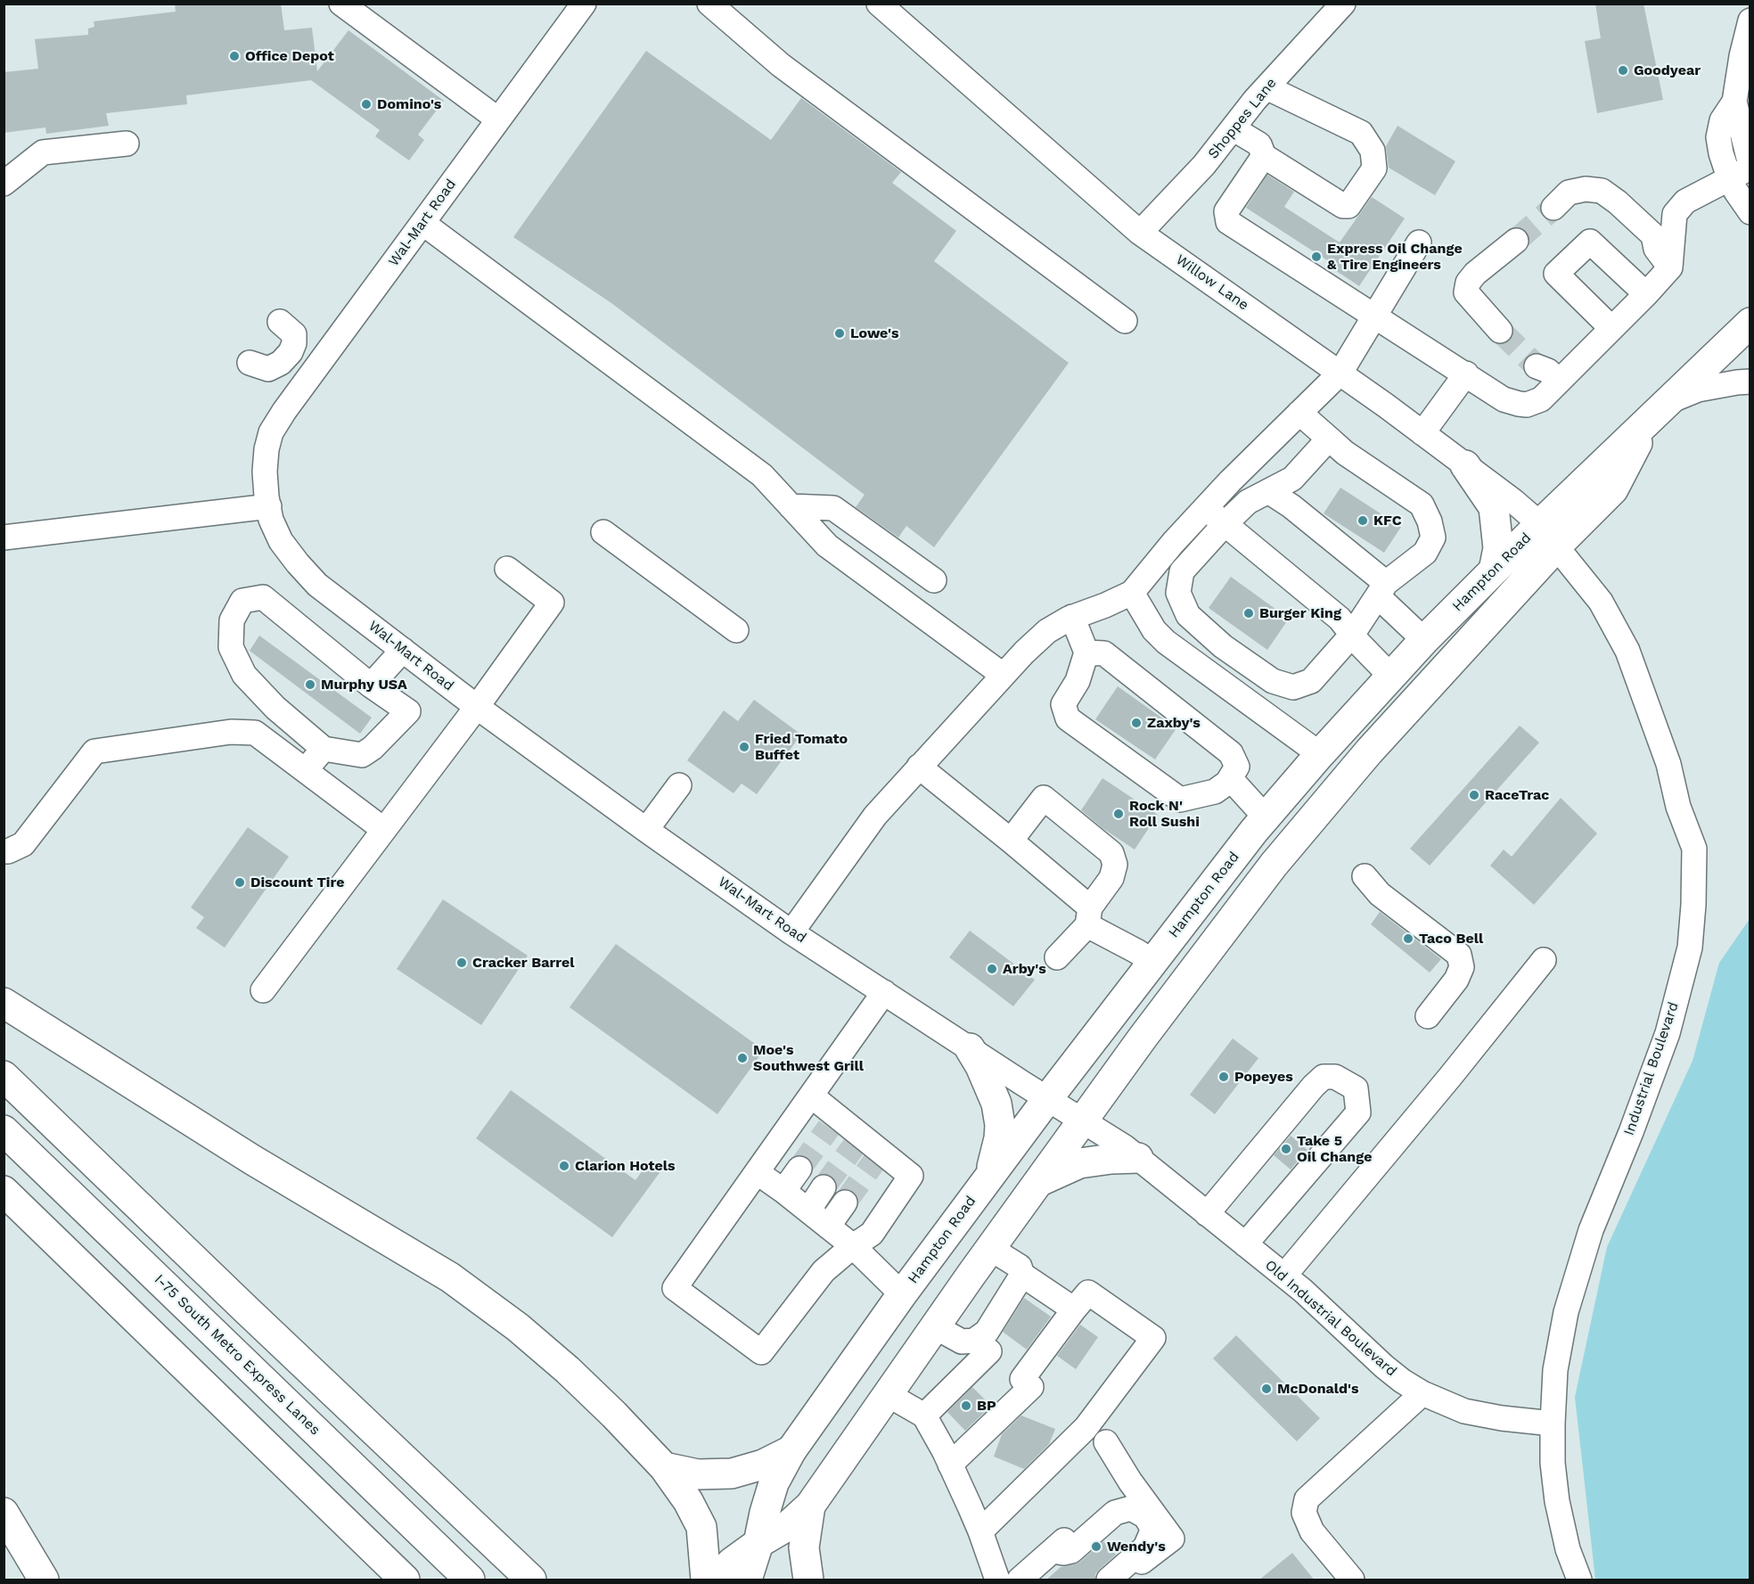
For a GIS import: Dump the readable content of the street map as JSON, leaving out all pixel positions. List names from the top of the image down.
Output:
{
  "streets": {
    "main road": ["Hampton Road", "I-75 South Metro Express Lanes"],
    "street": [
      "Shoppes Lane",
      "Wal-Mart Road",
      "Willow Lane",
      "Industrial Boulevard",
      "Old Industrial Boulevard"
    ]
  },
  "crossings": [
    ["Shoppes Lane", "Willow Lane"],
    ["Wal-Mart Road", "Hampton Road"],
    ["Wal-Mart Road", "Old Industrial Boulevard"],
    ["Willow Lane", "Hampton Road"],
    ["Willow Lane", "Industrial Boulevard"],
    ["Hampton Road", "Industrial Boulevard"],
    ["Hampton Road", "Old Industrial Boulevard"],
    ["Industrial Boulevard", "Old Industrial Boulevard"]
  ],
  "places": [
    "Office Depot",
    "Goodyear",
    "Domino's",
    "Express Oil Change & Tire Engineers",
    "Lowe's",
    "KFC",
    "Burger King",
    "Murphy USA",
    "Zaxby's",
    "Fried Tomato Buffet",
    "RaceTrac",
    "Rock N' Roll Sushi",
    "Discount Tire",
    "Taco Bell",
    "Cracker Barrel",
    "Arby's",
    "Moe's Southwest Grill",
    "Popeyes",
    "Take 5 Oil Change",
    "Clarion Hotels",
    "McDonald's",
    "BP",
    "Wendy's"
  ]
}
